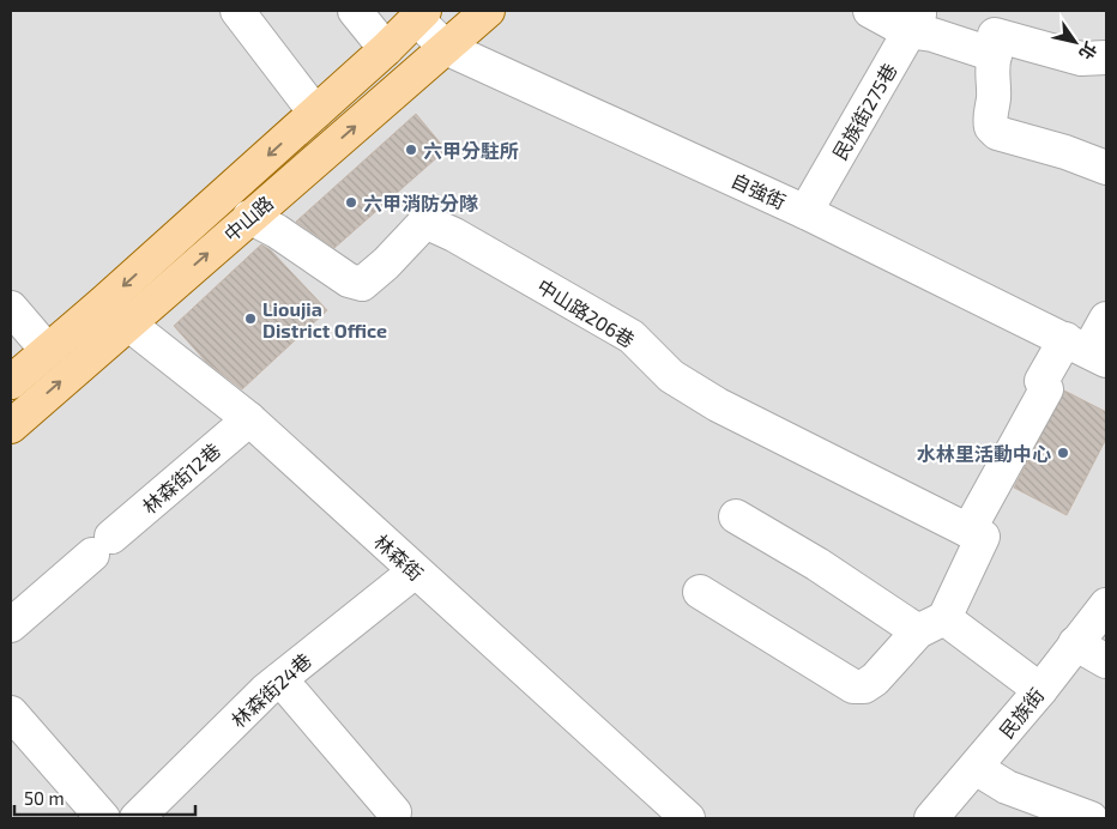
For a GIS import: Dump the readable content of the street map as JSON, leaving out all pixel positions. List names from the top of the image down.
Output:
{
  "streets": {
    "main road": ["中山路"],
    "street": [
      "民族街275巷",
      "自強街",
      "中山路206巷",
      "林森街12巷",
      "林森街",
      "林森街24巷",
      "民族街"
    ]
  },
  "crossings": [
    ["民族街275巷", "自強街"],
    ["自強街", "中山路"],
    ["中山路", "中山路206巷"],
    ["中山路", "林森街"],
    ["林森街12巷", "林森街"],
    ["林森街", "林森街24巷"]
  ],
  "places": [
    "六甲分駐所",
    "六甲消防分隊",
    "Lioujia District Office",
    "水林里活動中心"
  ],
  "scale_bar": "50 m",
  "north": "bottom right"
}
